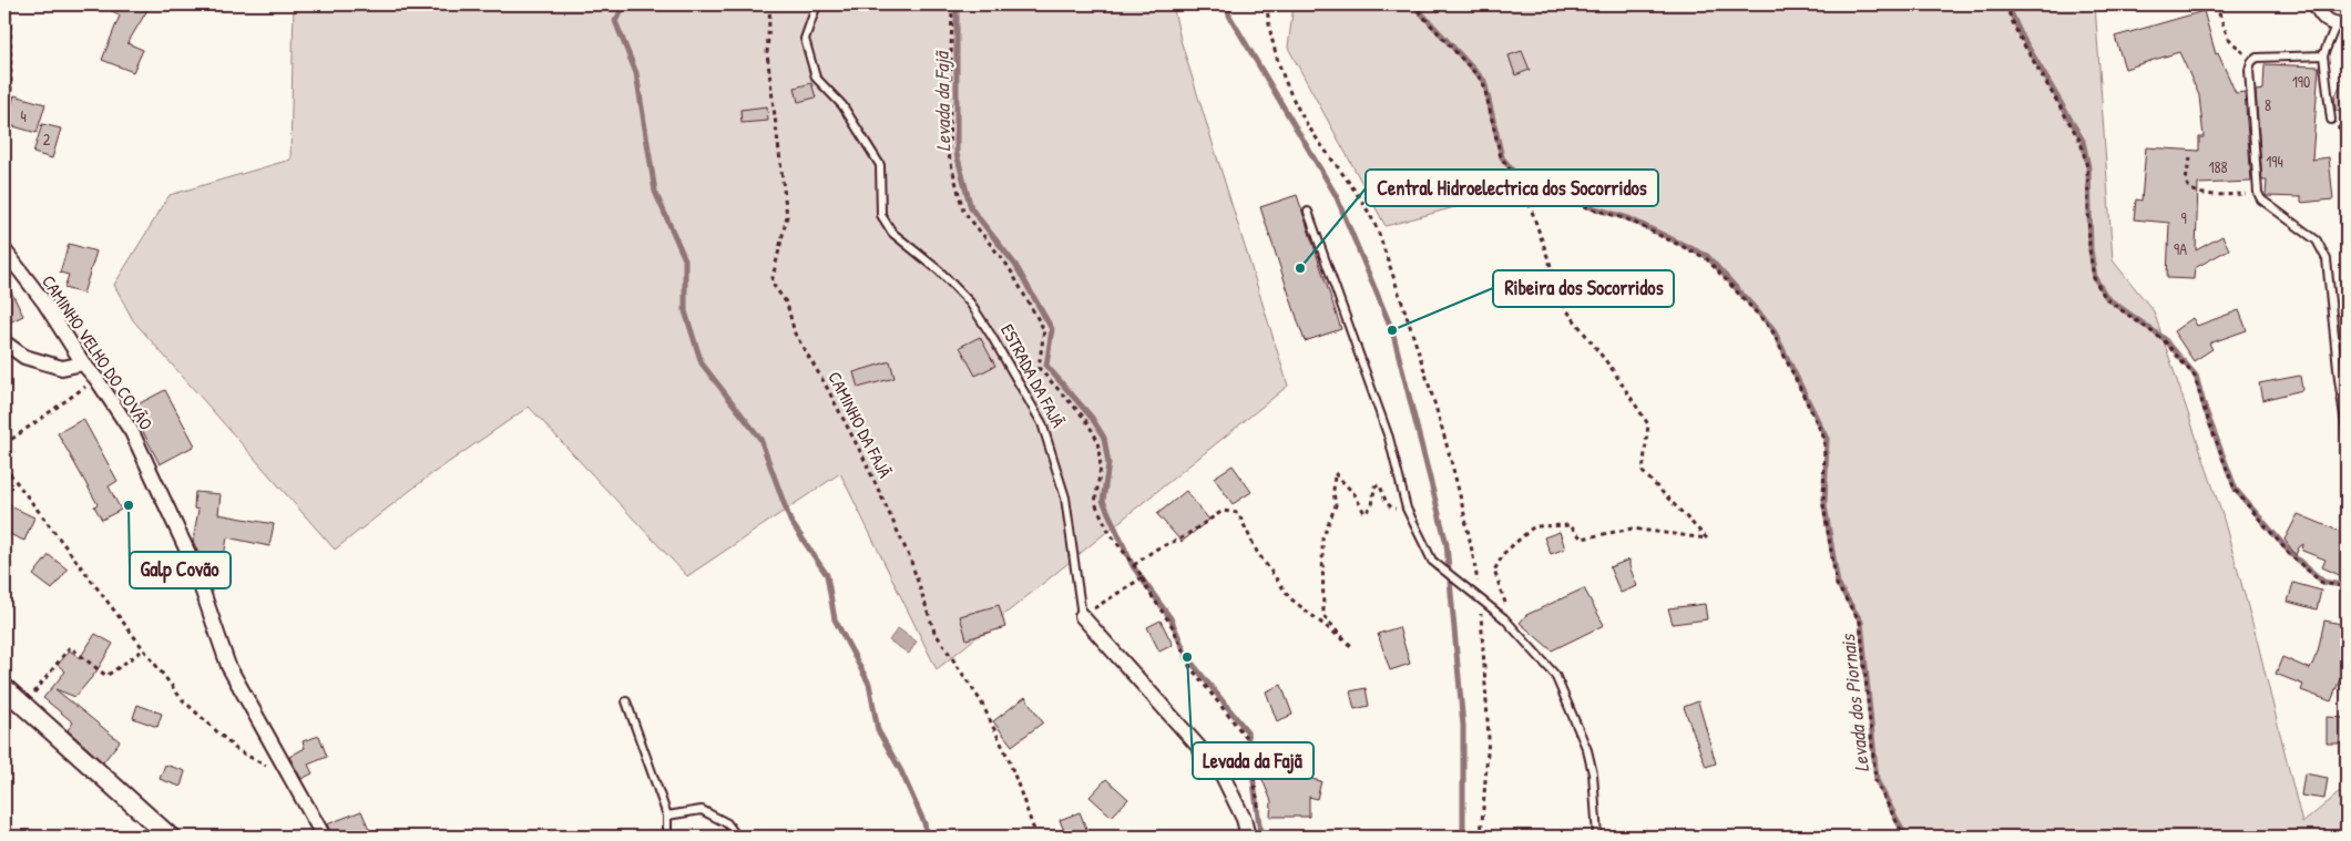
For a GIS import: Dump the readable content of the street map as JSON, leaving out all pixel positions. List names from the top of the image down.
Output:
{
  "streets": {
    "street": ["CAMINHO VELHO DO COVÃO"],
    "lane": ["ESTRADA DA FAJÃ"],
    "path": ["CAMINHO DA FAJÃ"]
  },
  "water": ["Levada da Fajã", "Levada dos Piornais"],
  "places": [
    "Central Hidroelectrica dos Socorridos",
    "Ribeira dos Socorridos",
    "Galp Covão",
    "Levada da Fajã"
  ],
  "house_numbers": [
    "190",
    "8",
    "4",
    "2",
    "194",
    "188",
    "9",
    "9A"
  ]
}
